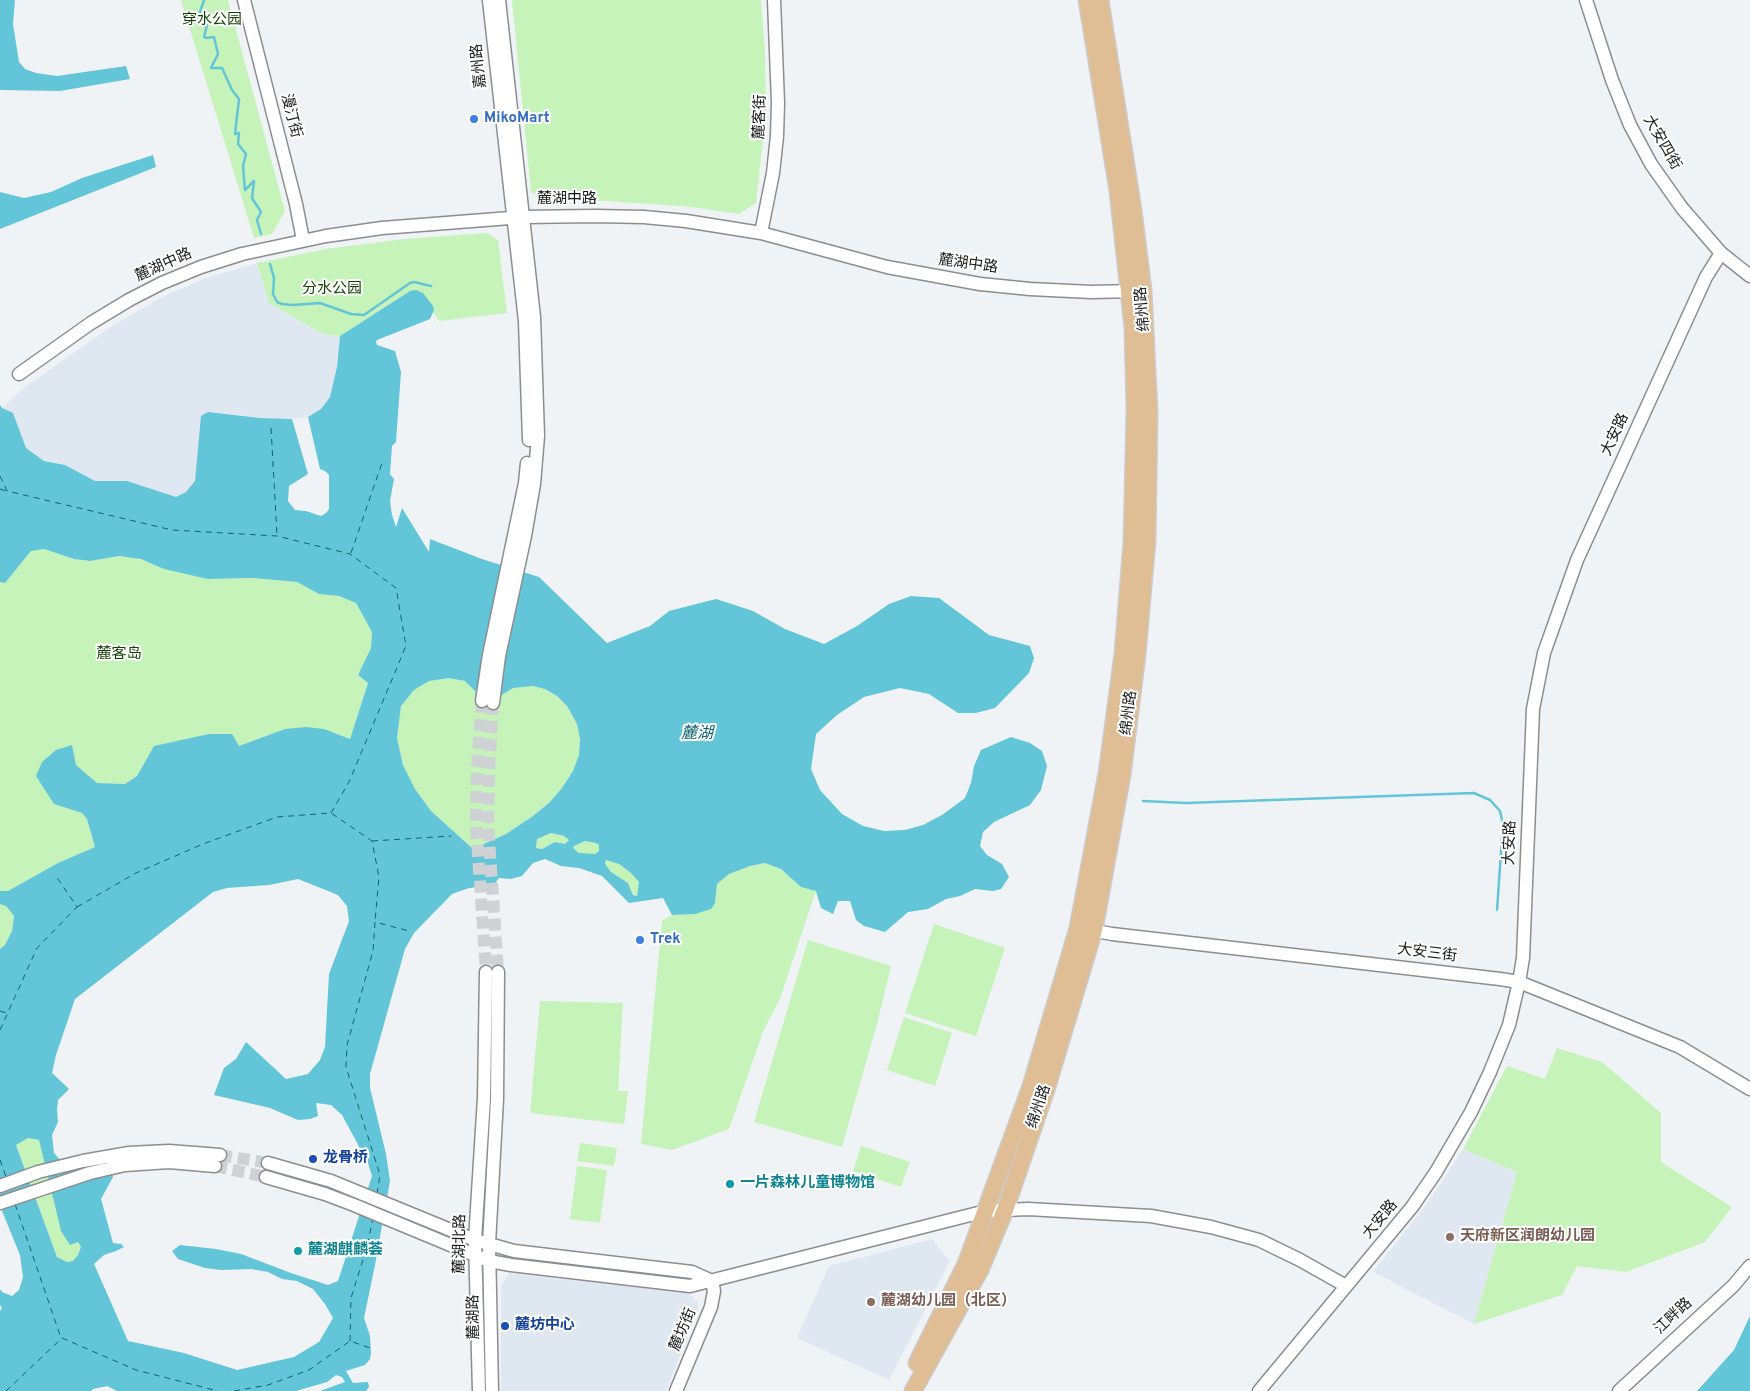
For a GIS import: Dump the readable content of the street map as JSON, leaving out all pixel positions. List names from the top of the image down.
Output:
{
  "streets": {
    "main road": ["绵州路"],
    "street": [
      "嘉州路",
      "漫汀街",
      "麓客街",
      "大安四街",
      "麓湖中路",
      "大安路",
      "大安三街",
      "麓湖北路",
      "麓湖路",
      "江畔路",
      "麓坊街"
    ]
  },
  "crossings": [
    ["嘉州路", "麓湖中路"],
    ["漫汀街", "麓湖中路"],
    ["麓客街", "麓湖中路"],
    ["大安四街", "大安路"],
    ["麓湖中路", "绵州路"],
    ["绵州路", "大安三街"],
    ["大安路", "大安三街"],
    ["麓湖北路", "麓湖路"]
  ],
  "water": ["麓湖"],
  "parks": ["穿水公园", "分水公园", "麓客岛"],
  "places": [
    "MikoMart",
    "Trek",
    "龙骨桥",
    "一片森林儿童博物馆",
    "天府新区润朗幼儿园",
    "麓湖麒麟荟",
    "麓湖幼儿园（北区）",
    "麓坊中心"
  ]
}
